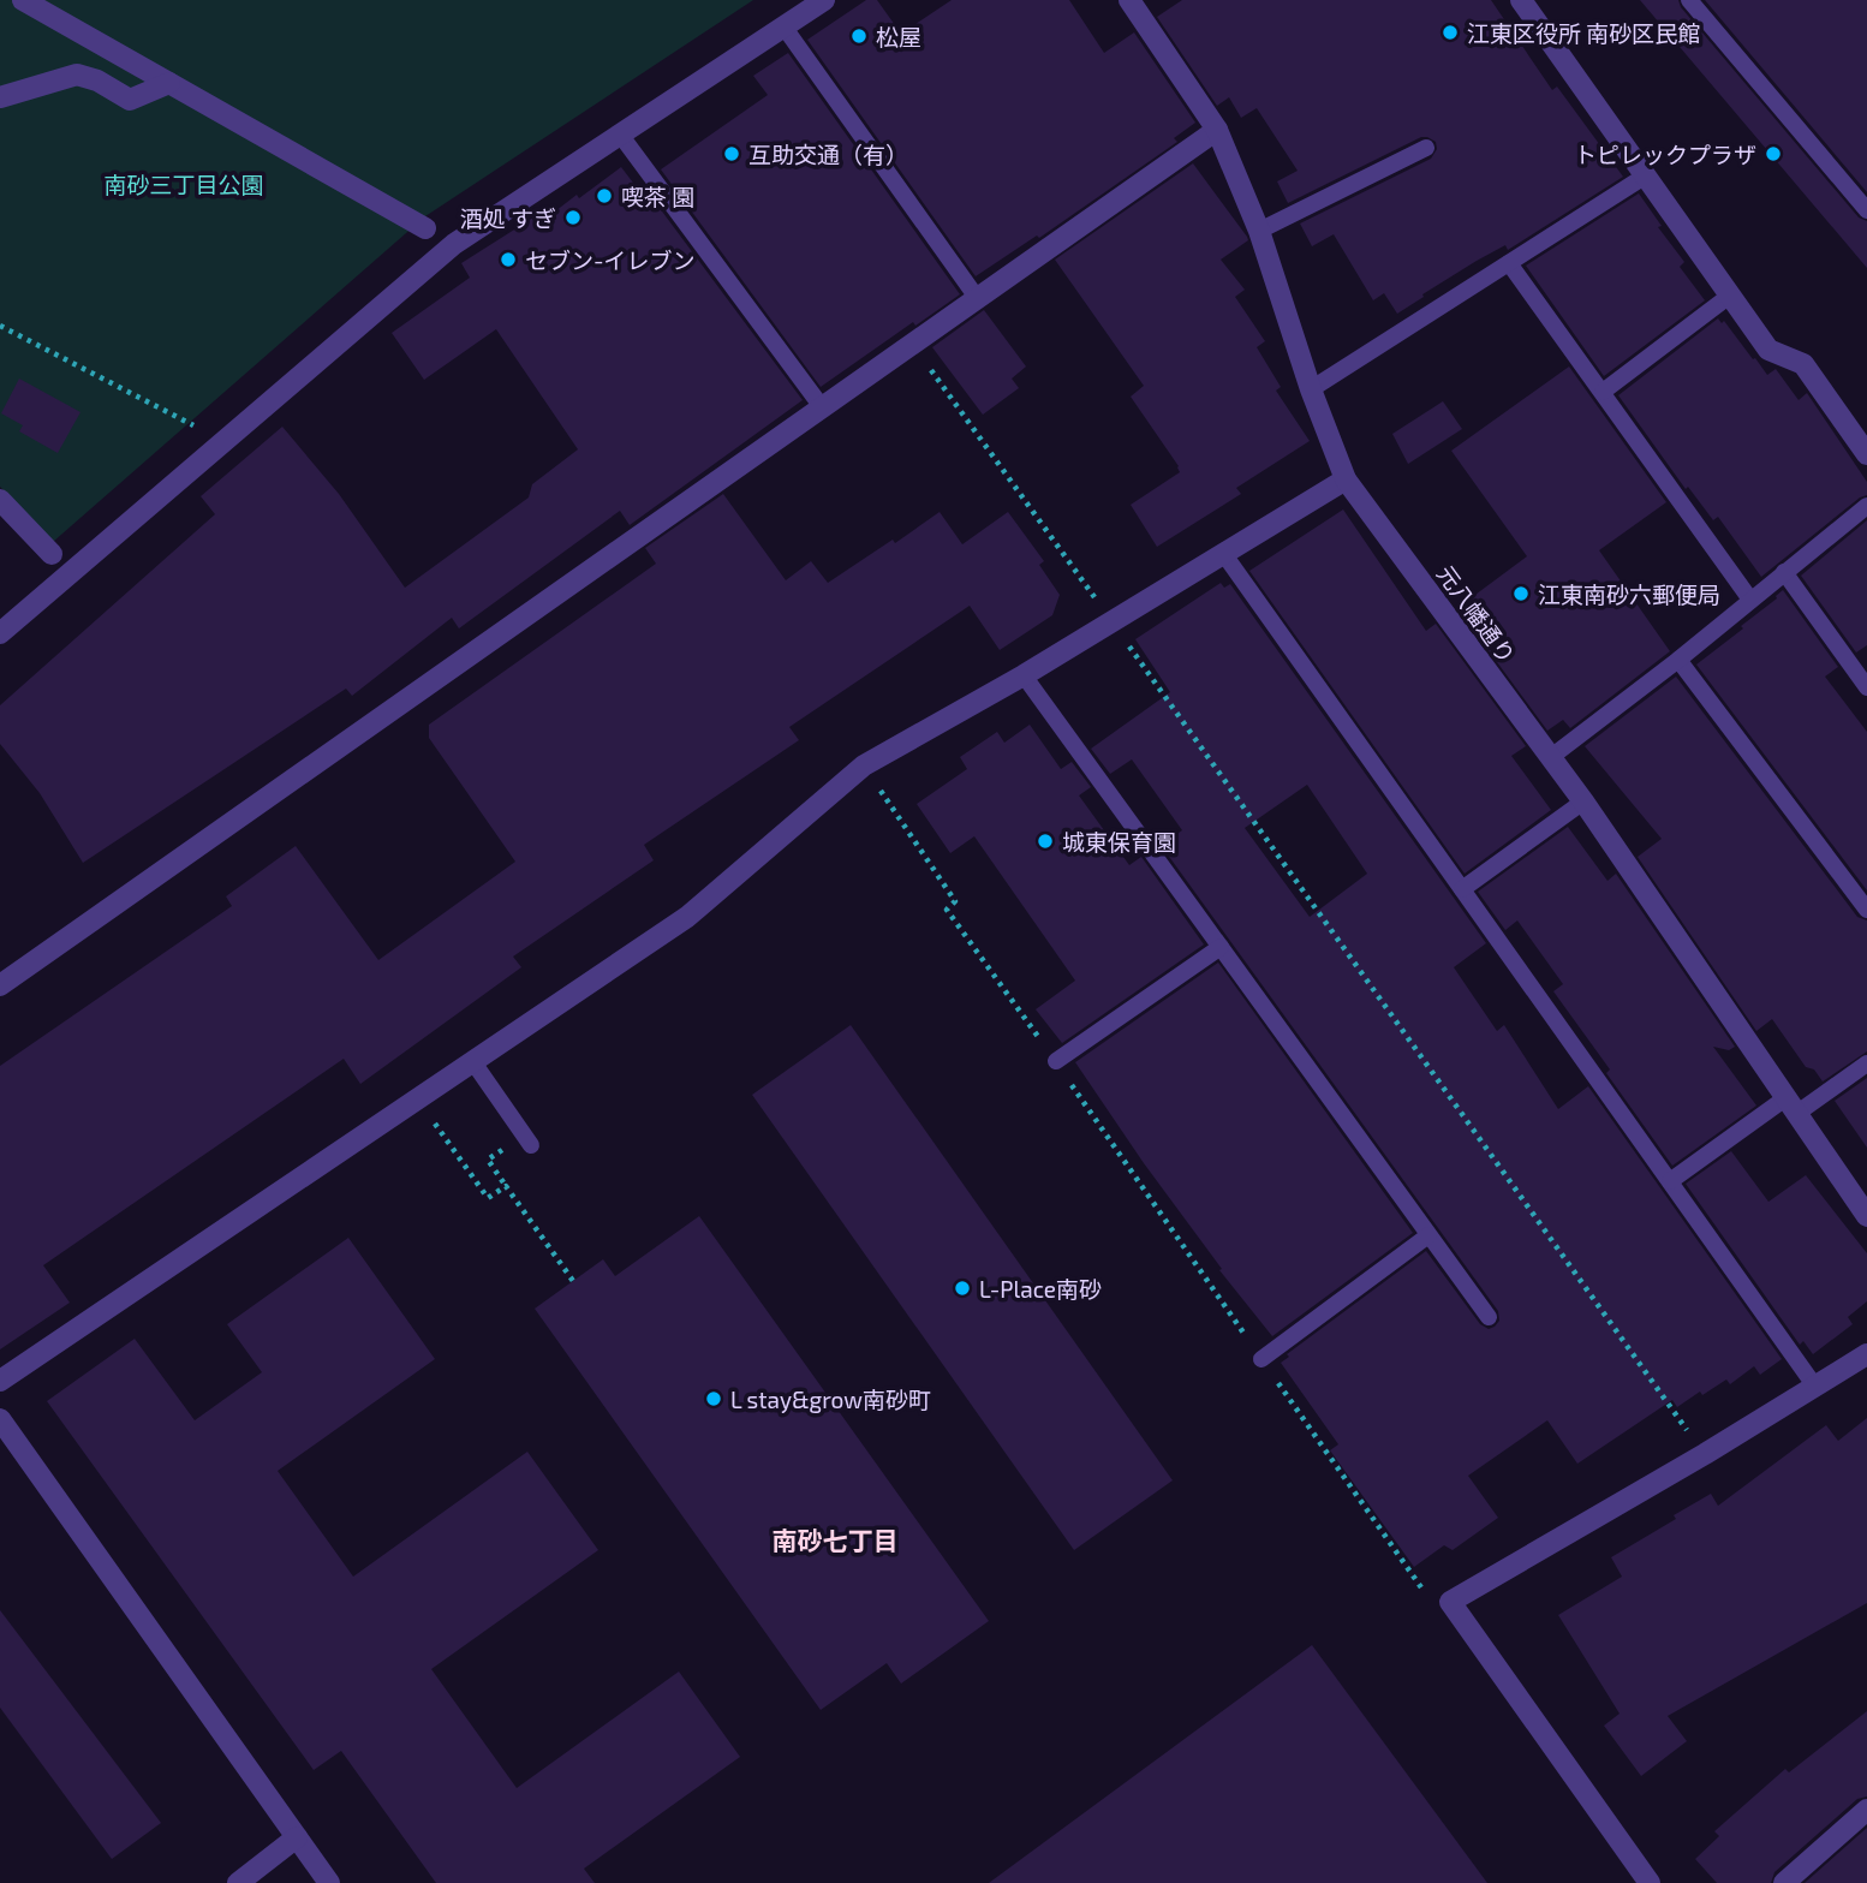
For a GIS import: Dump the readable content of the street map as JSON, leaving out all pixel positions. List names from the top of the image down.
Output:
{
  "streets": {
    "street": ["元八幡通り"]
  },
  "districts": ["南砂七丁目"],
  "parks": ["南砂三丁目公園"],
  "places": [
    "江東区役所 南砂区民館",
    "松屋",
    "互助交通（有）",
    "トピレックプラザ",
    "喫茶 園",
    "酒処 すぎ",
    "セブン-イレブン",
    "江東南砂六郵便局",
    "城東保育園",
    "L-Place南砂",
    "L stay&grow南砂町"
  ]
}
